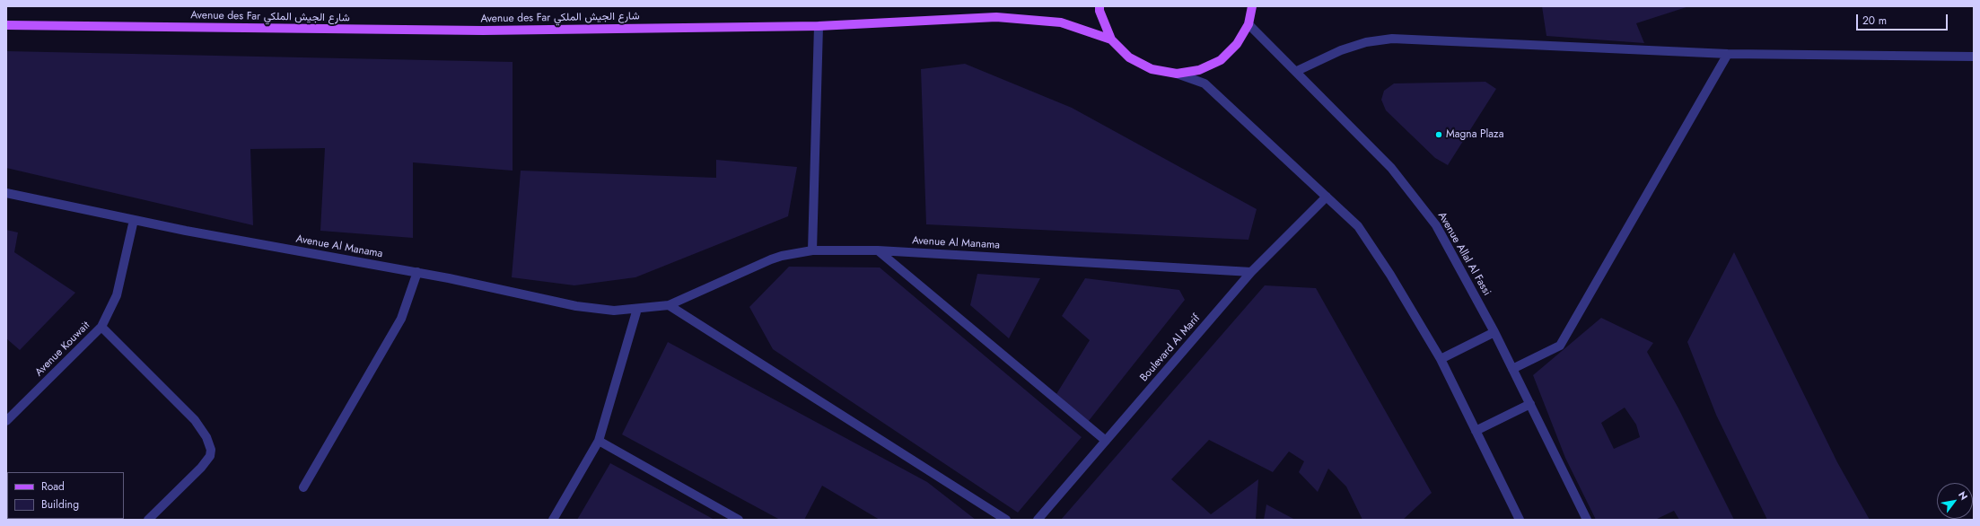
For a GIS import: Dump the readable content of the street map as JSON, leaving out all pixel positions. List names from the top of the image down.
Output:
{
  "streets": {
    "main road": ["Avenue des Far شارع الجيش الملكي"],
    "street": [
      "Avenue Al Manama",
      "Avenue Allal Al Fassi",
      "Boulevard Al Marif",
      "Avenue Kouwait"
    ]
  },
  "crossings": [
    ["Avenue Al Manama", "Boulevard Al Marif"],
    ["Avenue Al Manama", "Avenue Kouwait"]
  ],
  "places": ["Magna Plaza"],
  "legend": ["Road", "Building"],
  "scale_bar": "20 m",
  "north": "top right"
}
